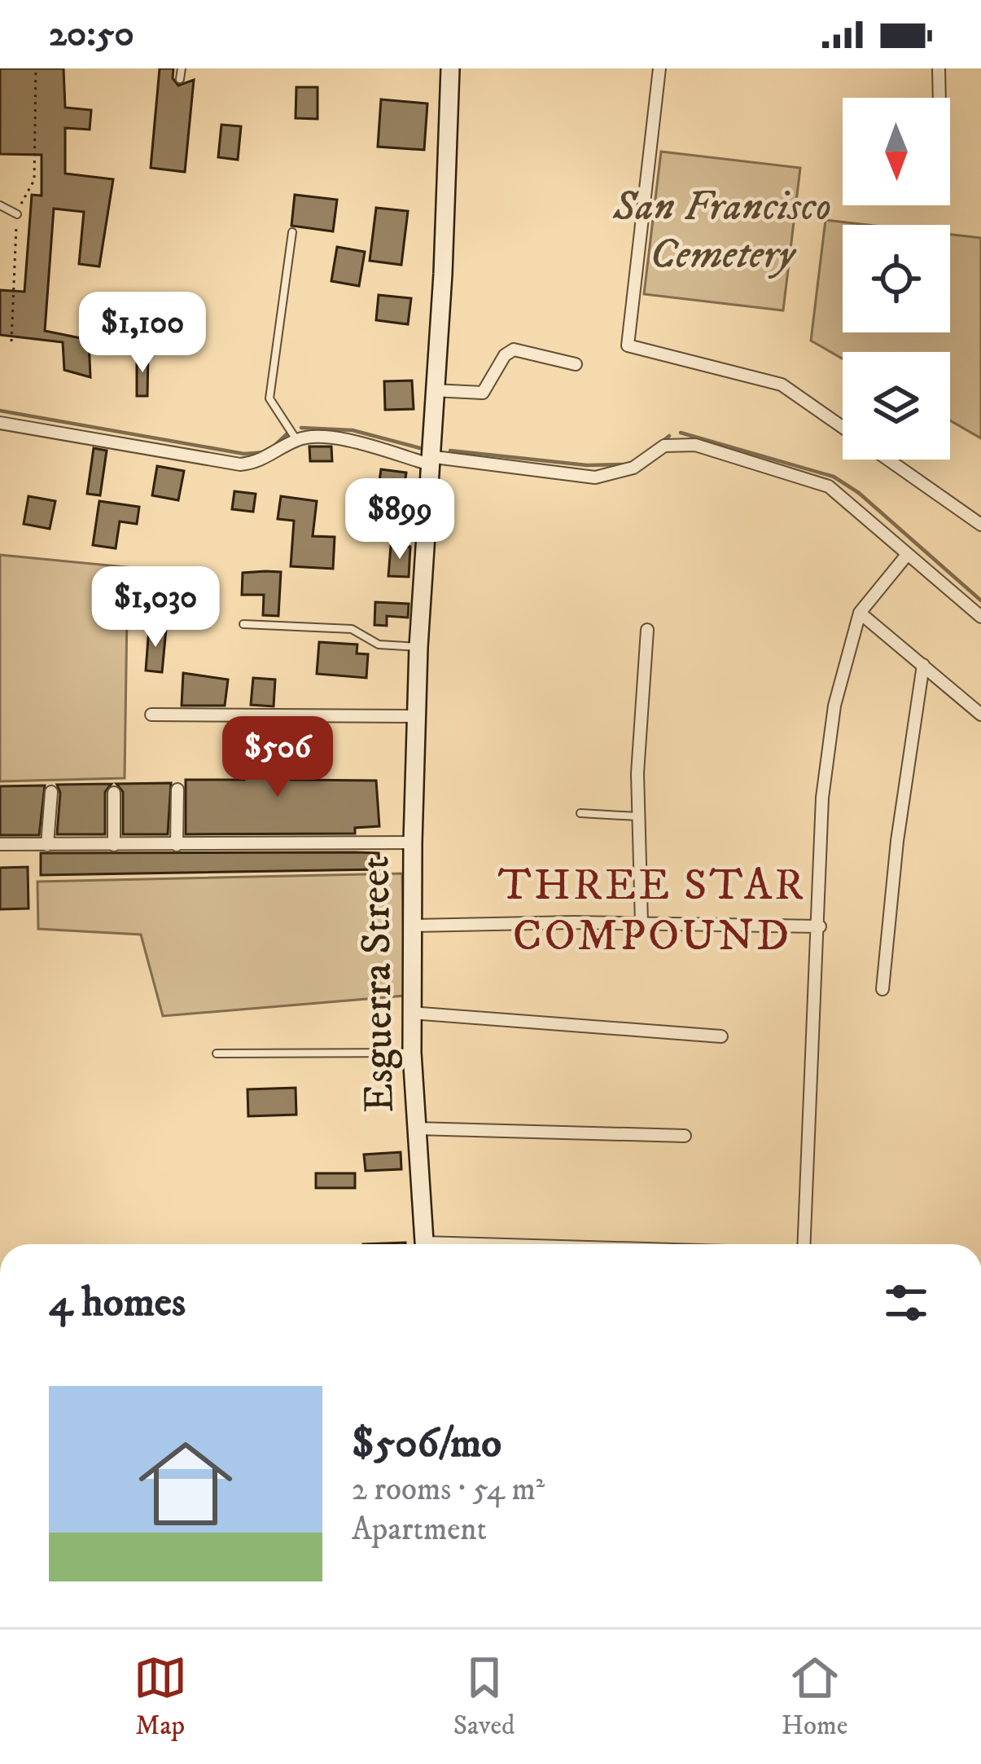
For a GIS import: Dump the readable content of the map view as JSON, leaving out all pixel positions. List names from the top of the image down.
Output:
{
  "streets": {
    "main road": ["Esguerra Street"]
  },
  "districts": ["THREE STAR COMPOUND"],
  "parks": ["San Francisco Cemetery"],
  "north": "bottom",
  "page": {
    "status": "20:50",
    "price": [
      "$1,100",
      "$899",
      "$1,030",
      "$506"
    ],
    "heading": "4 homes",
    "list": [
      {
        "name": "$506/mo",
        "note": "2 rooms · 54 m² · Apartment"
      }
    ],
    "tabs": ["Map", "Saved", "Home"]
  }
}
